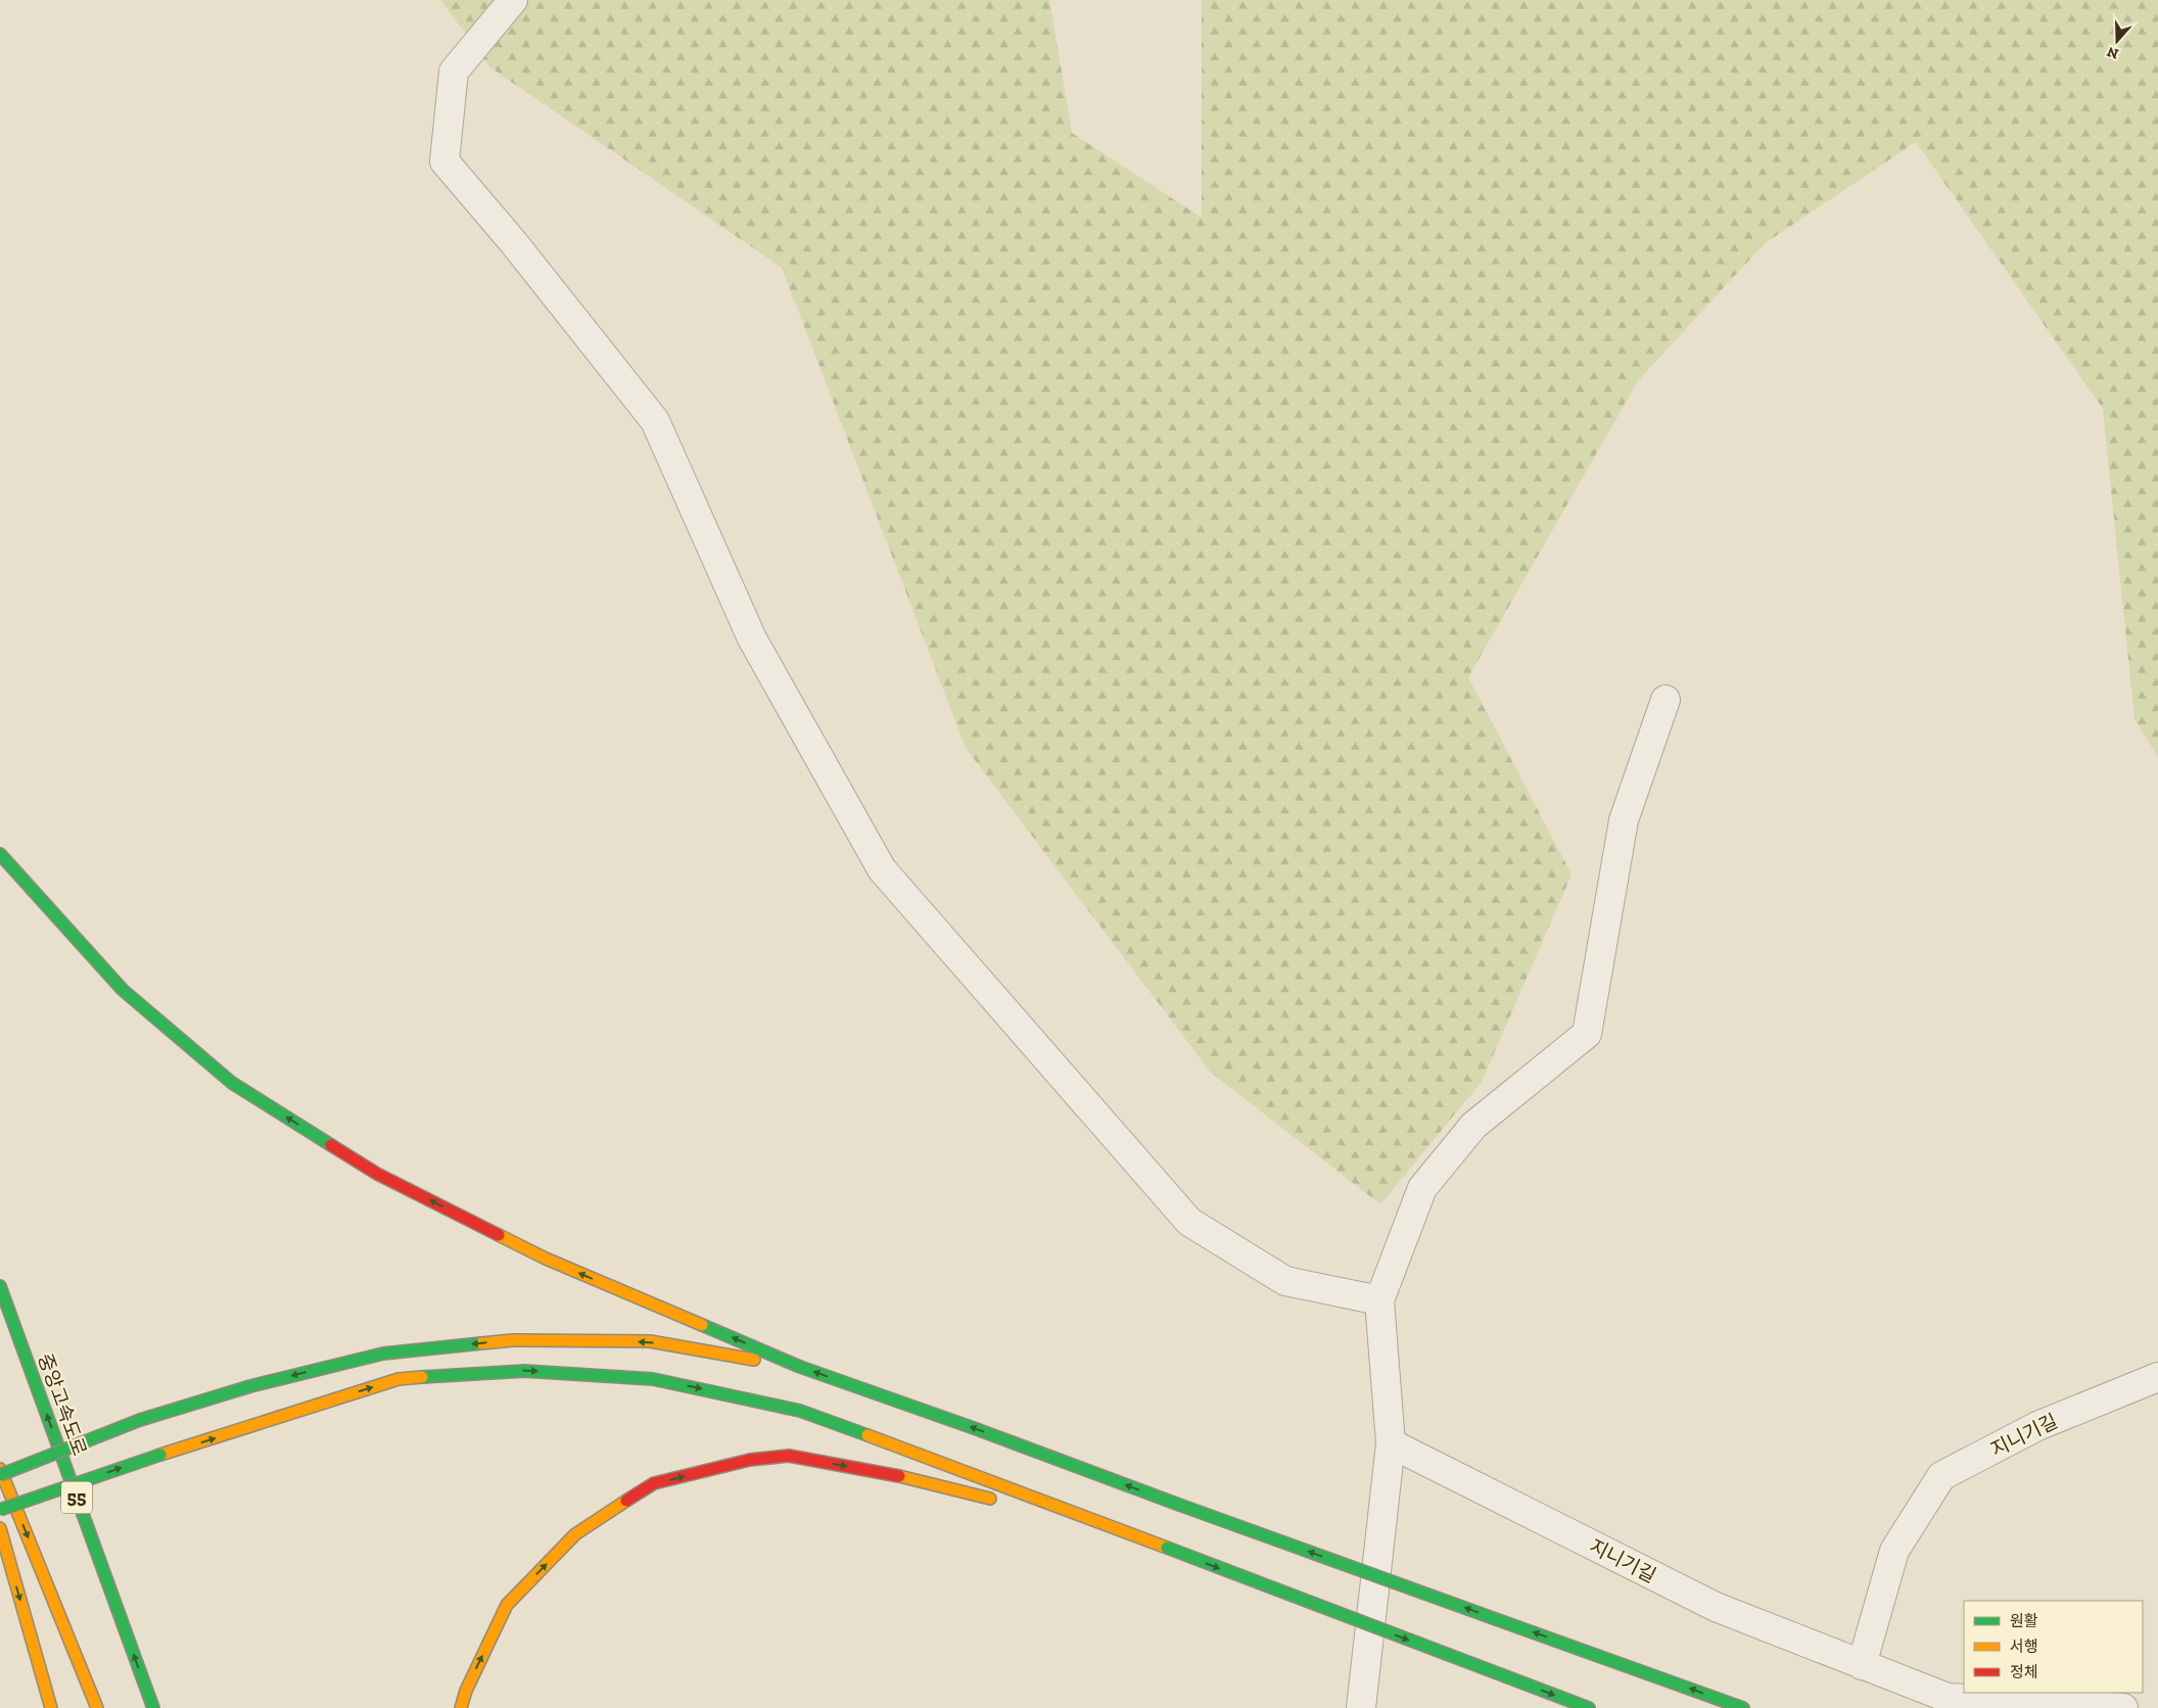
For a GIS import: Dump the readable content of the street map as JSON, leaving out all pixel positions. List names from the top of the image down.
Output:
{
  "streets": {
    "highway": ["중앙고속도로", "55"],
    "street": ["지니기길"]
  },
  "legend": ["원활", "서행", "정체"],
  "north": "bottom"
}
